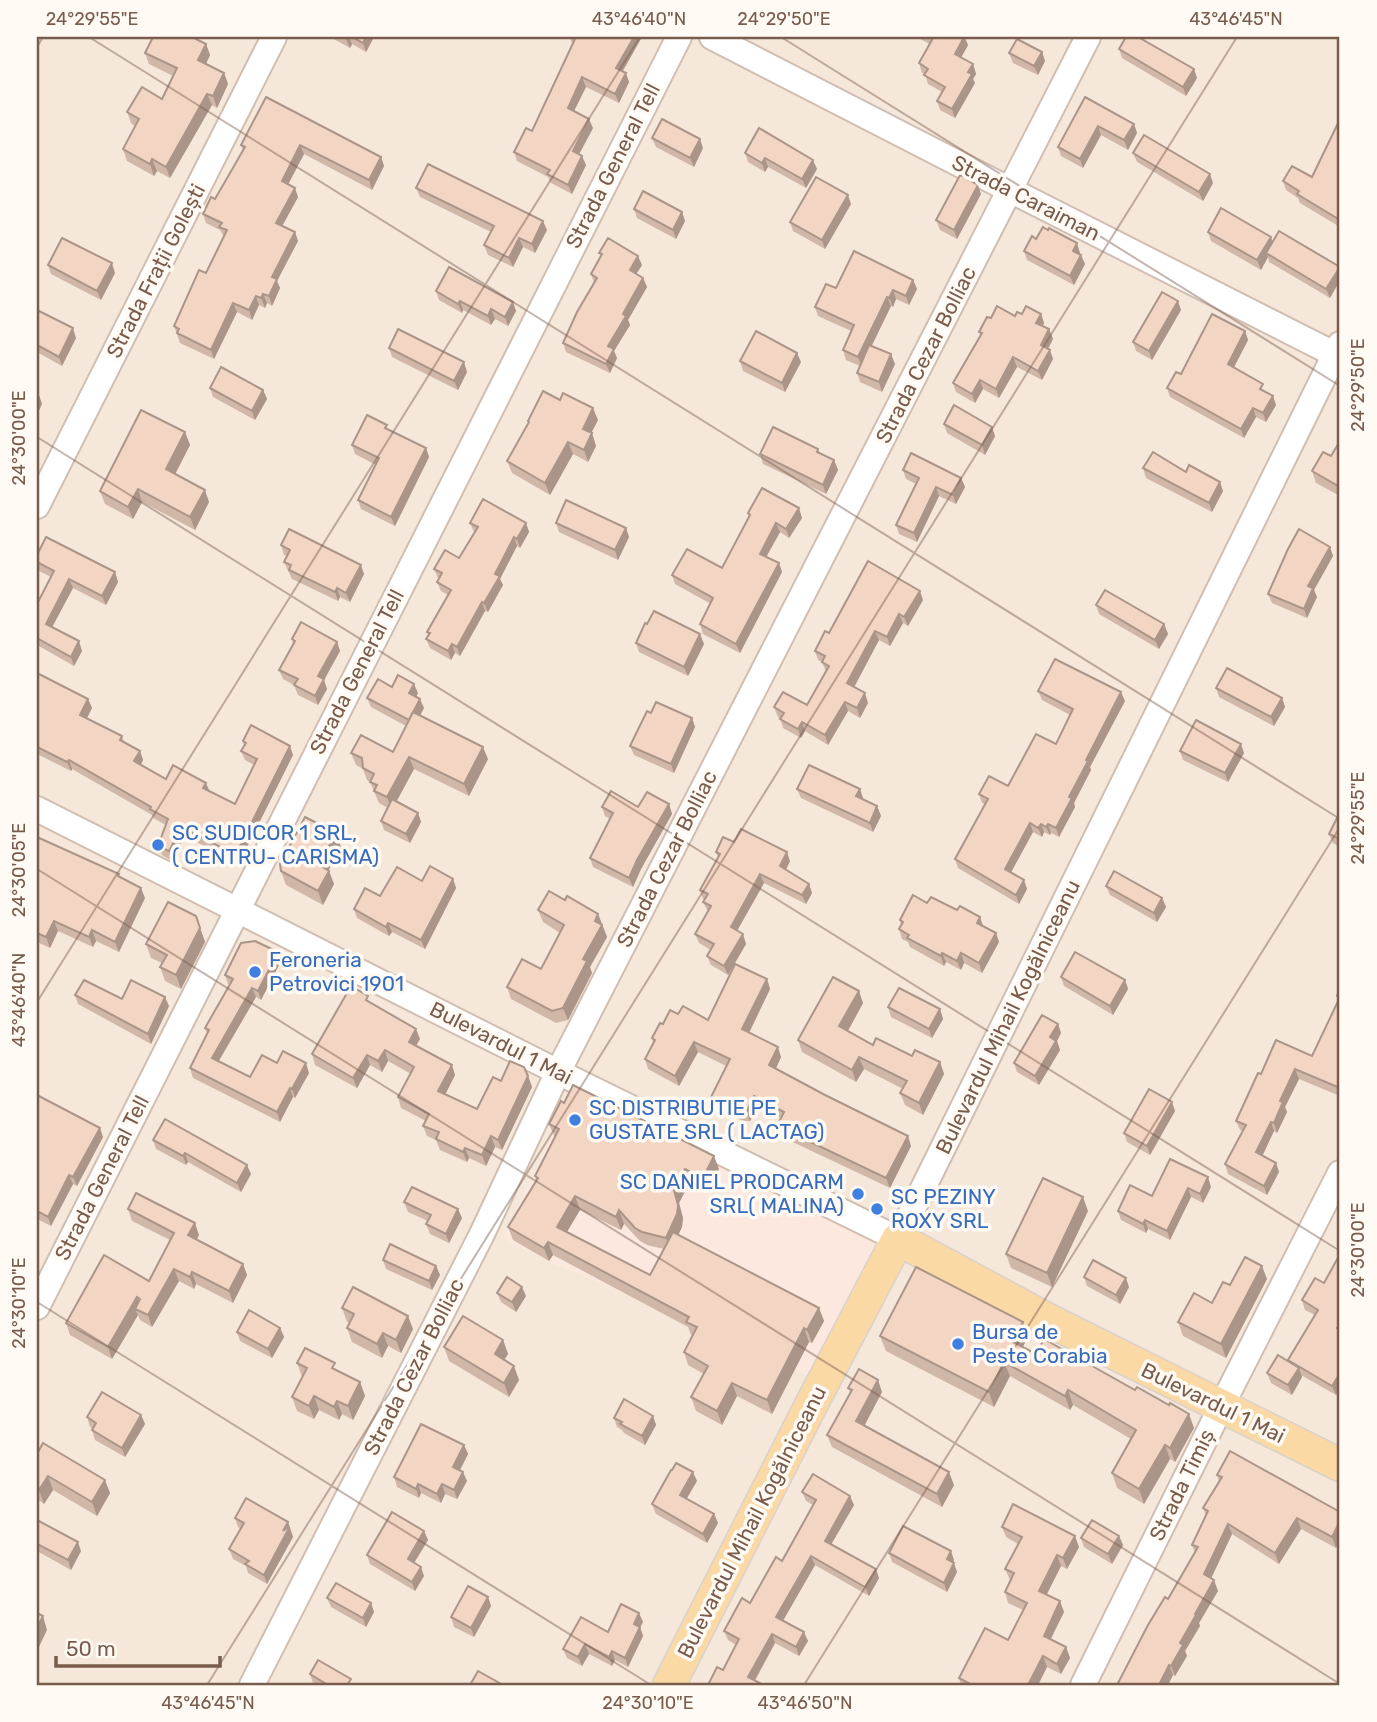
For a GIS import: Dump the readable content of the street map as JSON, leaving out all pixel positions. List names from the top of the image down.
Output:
{
  "streets": {
    "main road": ["Bulevardul Mihail Kogălniceanu", "Bulevardul 1 Mai"],
    "street": [
      "Strada General Tell",
      "Strada Caraiman",
      "Strada Frații Golești",
      "Strada Cezar Bolliac",
      "Strada Timiș"
    ]
  },
  "crossings": [
    ["Strada General Tell", "Bulevardul 1 Mai"],
    ["Strada Caraiman", "Strada Cezar Bolliac"],
    ["Strada Caraiman", "Bulevardul Mihail Kogălniceanu"],
    ["Strada Cezar Bolliac", "Bulevardul 1 Mai"],
    ["Bulevardul Mihail Kogălniceanu", "Bulevardul 1 Mai"],
    ["Bulevardul 1 Mai", "Strada Timiș"]
  ],
  "places": [
    "SC SUDICOR 1 SRL, ( CENTRU- CARISMA)",
    "Feroneria Petrovici 1901",
    "SC DISTRIBUTIE PE GUSTATE SRL ( LACTAG)",
    "SC DANIEL PRODCARM SRL( MALINA)",
    "SC PEZINY ROXY SRL",
    "Bursa de Peste Corabia"
  ],
  "scale_bar": "50 m",
  "coordinates": [
    "24°29'55\"E",
    "43°46'40\"N",
    "24°29'50\"E",
    "43°46'45\"N",
    "24°30'00\"E",
    "24°30'05\"E",
    "24°30'10\"E",
    "43°46'50\"N"
  ]
}
